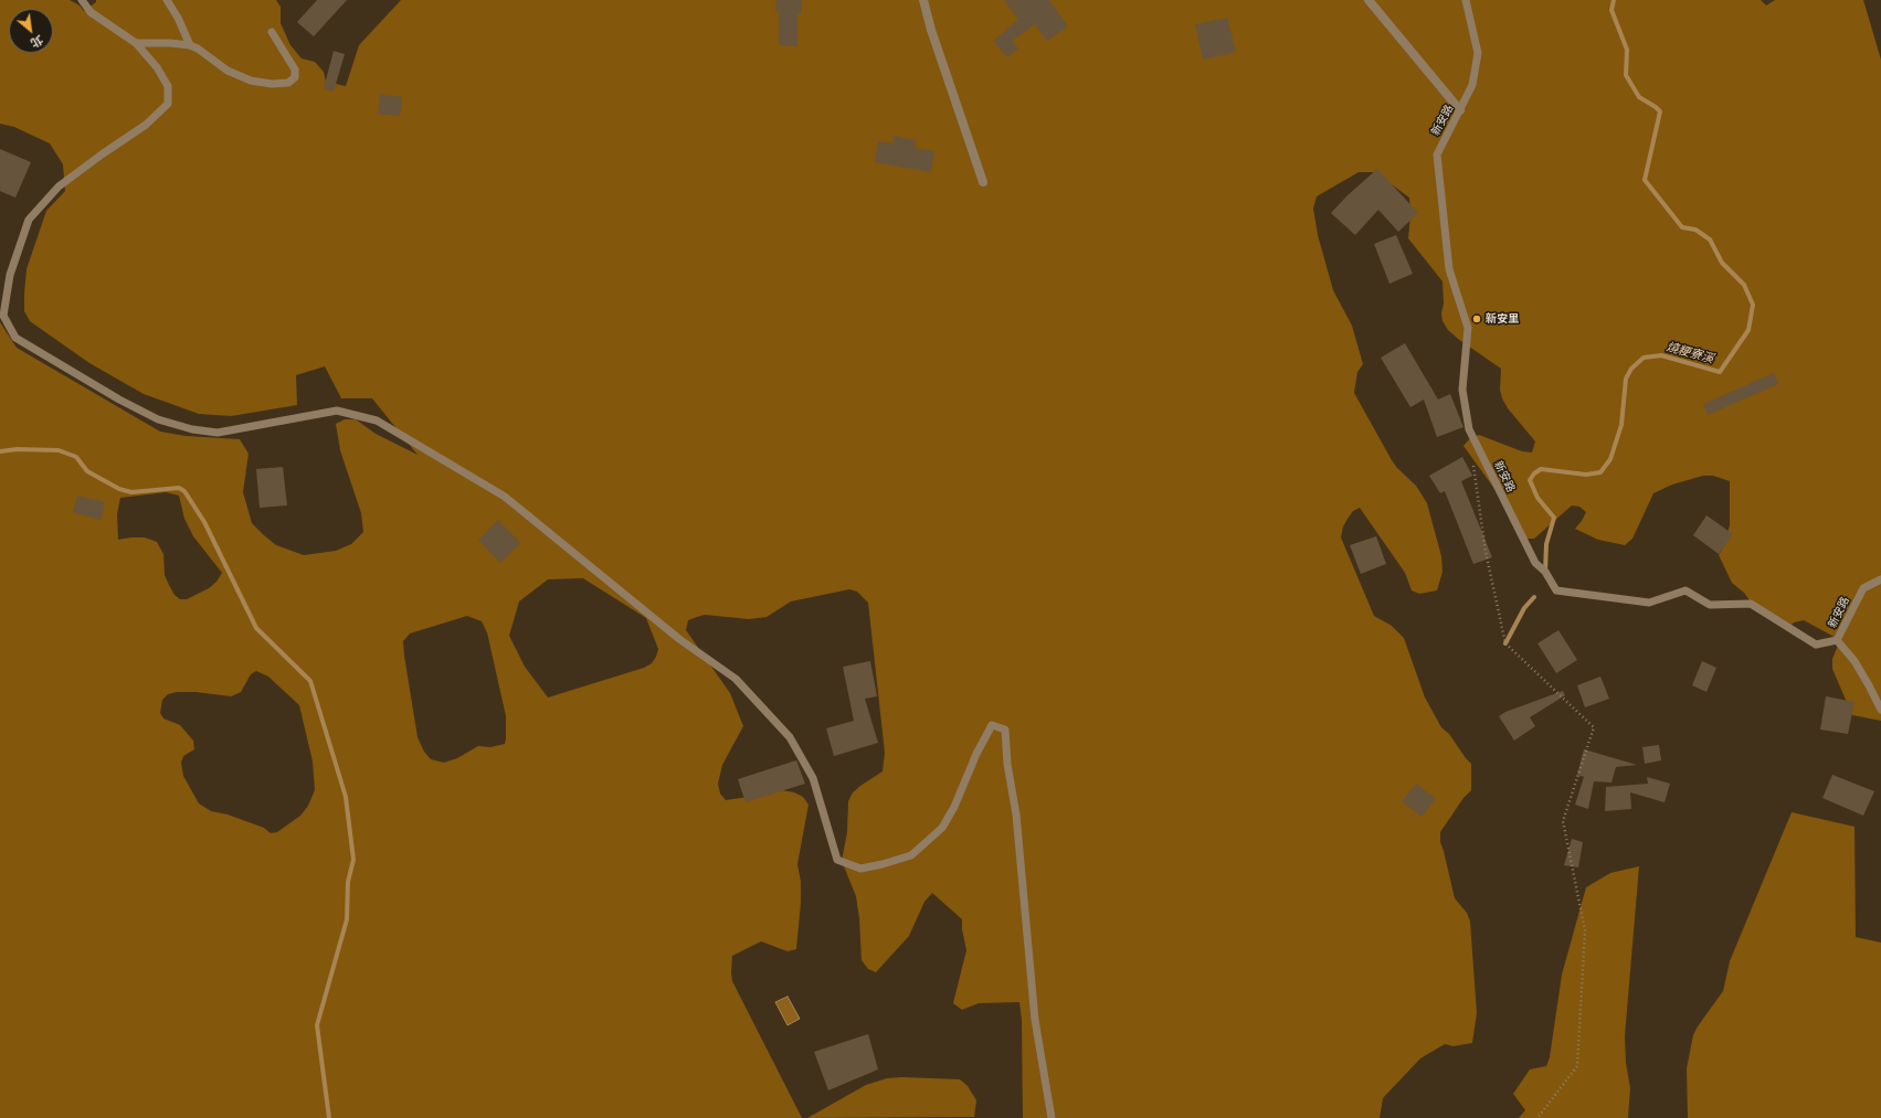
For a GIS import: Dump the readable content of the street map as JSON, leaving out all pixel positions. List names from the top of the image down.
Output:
{
  "streets": {
    "lane": ["新安路"]
  },
  "water": ["燒粳寮溪"],
  "places": ["新安里"],
  "north": "bottom right"
}
